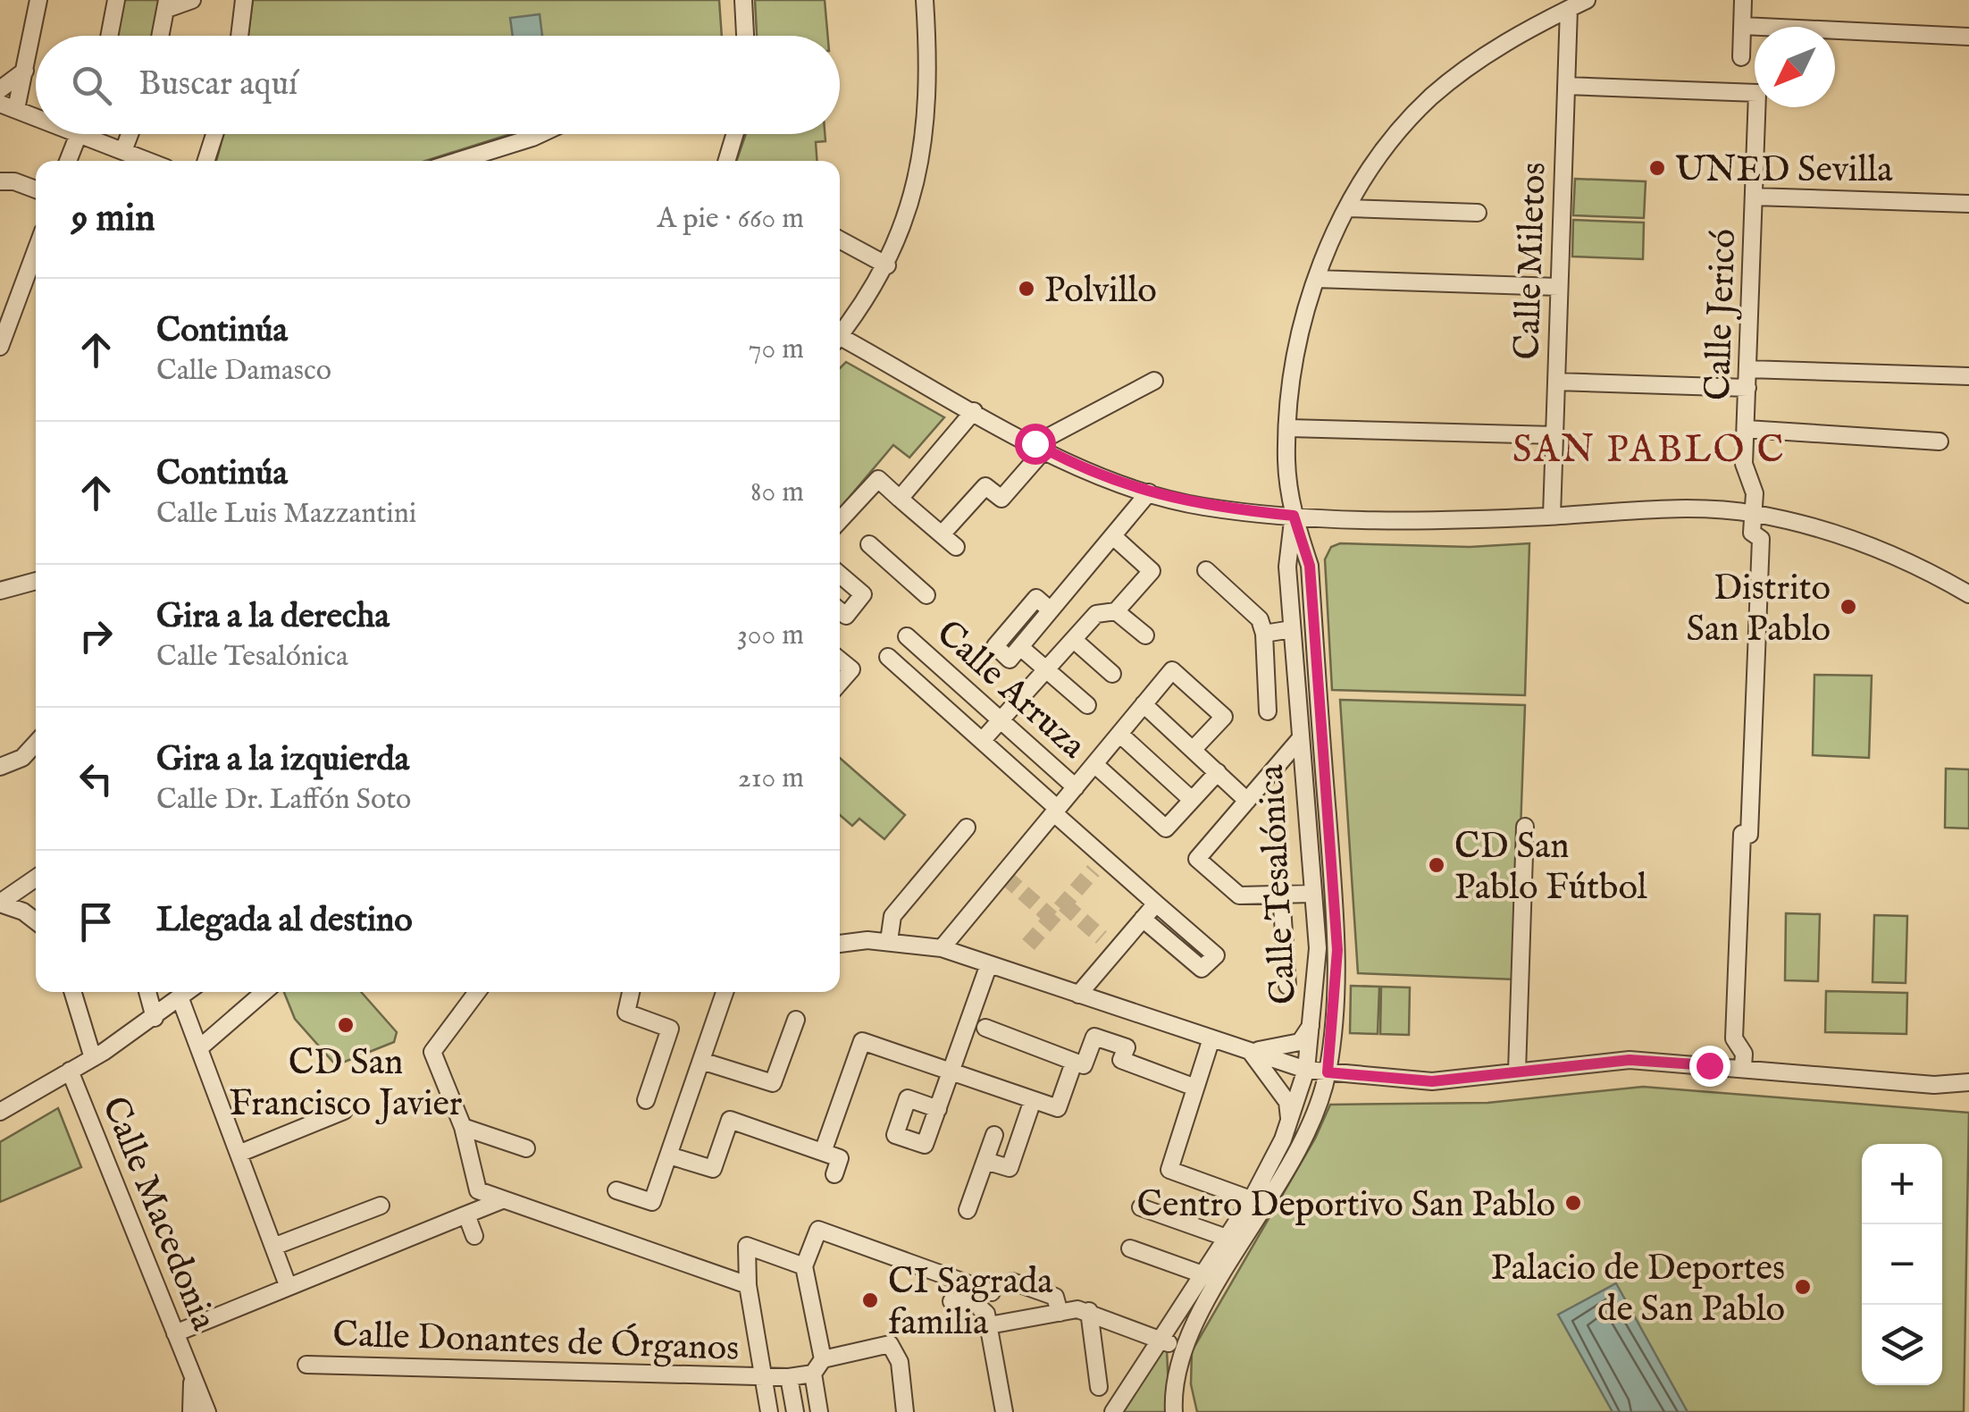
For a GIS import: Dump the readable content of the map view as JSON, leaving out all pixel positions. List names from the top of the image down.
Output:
{
  "streets": {
    "street": [
      "Calle Miletos",
      "Calle Jericó",
      "Calle Arruza",
      "Calle Tesalónica",
      "Calle Macedonia",
      "Calle Donantes de Órganos"
    ]
  },
  "crossings": [
    ["Calle Miletos", "Calle Jericó"],
    ["Calle Miletos", "Calle Tesalónica"]
  ],
  "districts": ["SAN PABLO C"],
  "places": [
    "UNED Sevilla",
    "Polvillo",
    "Distrito San Pablo",
    "CD San Pablo Fútbol",
    "CD San Francisco Javier",
    "Centro Deportivo San Pablo",
    "Palacio de Deportes de San Pablo",
    "CI Sagrada familia"
  ],
  "north": "bottom left",
  "page": {
    "search": "Buscar aquí",
    "heading": ["9 min", "A pie · 660 m"],
    "list": [
      ["Continúa", "Calle Damasco", "70 m"],
      ["Continúa", "Calle Luis Mazzantini", "80 m"],
      ["Gira a la derecha", "Calle Tesalónica", "300 m"],
      ["Gira a la izquierda", "Calle Dr. Laffón Soto", "210 m"],
      "Llegada al destino"
    ],
    "map_buttons": ["+", "−"]
  }
}
